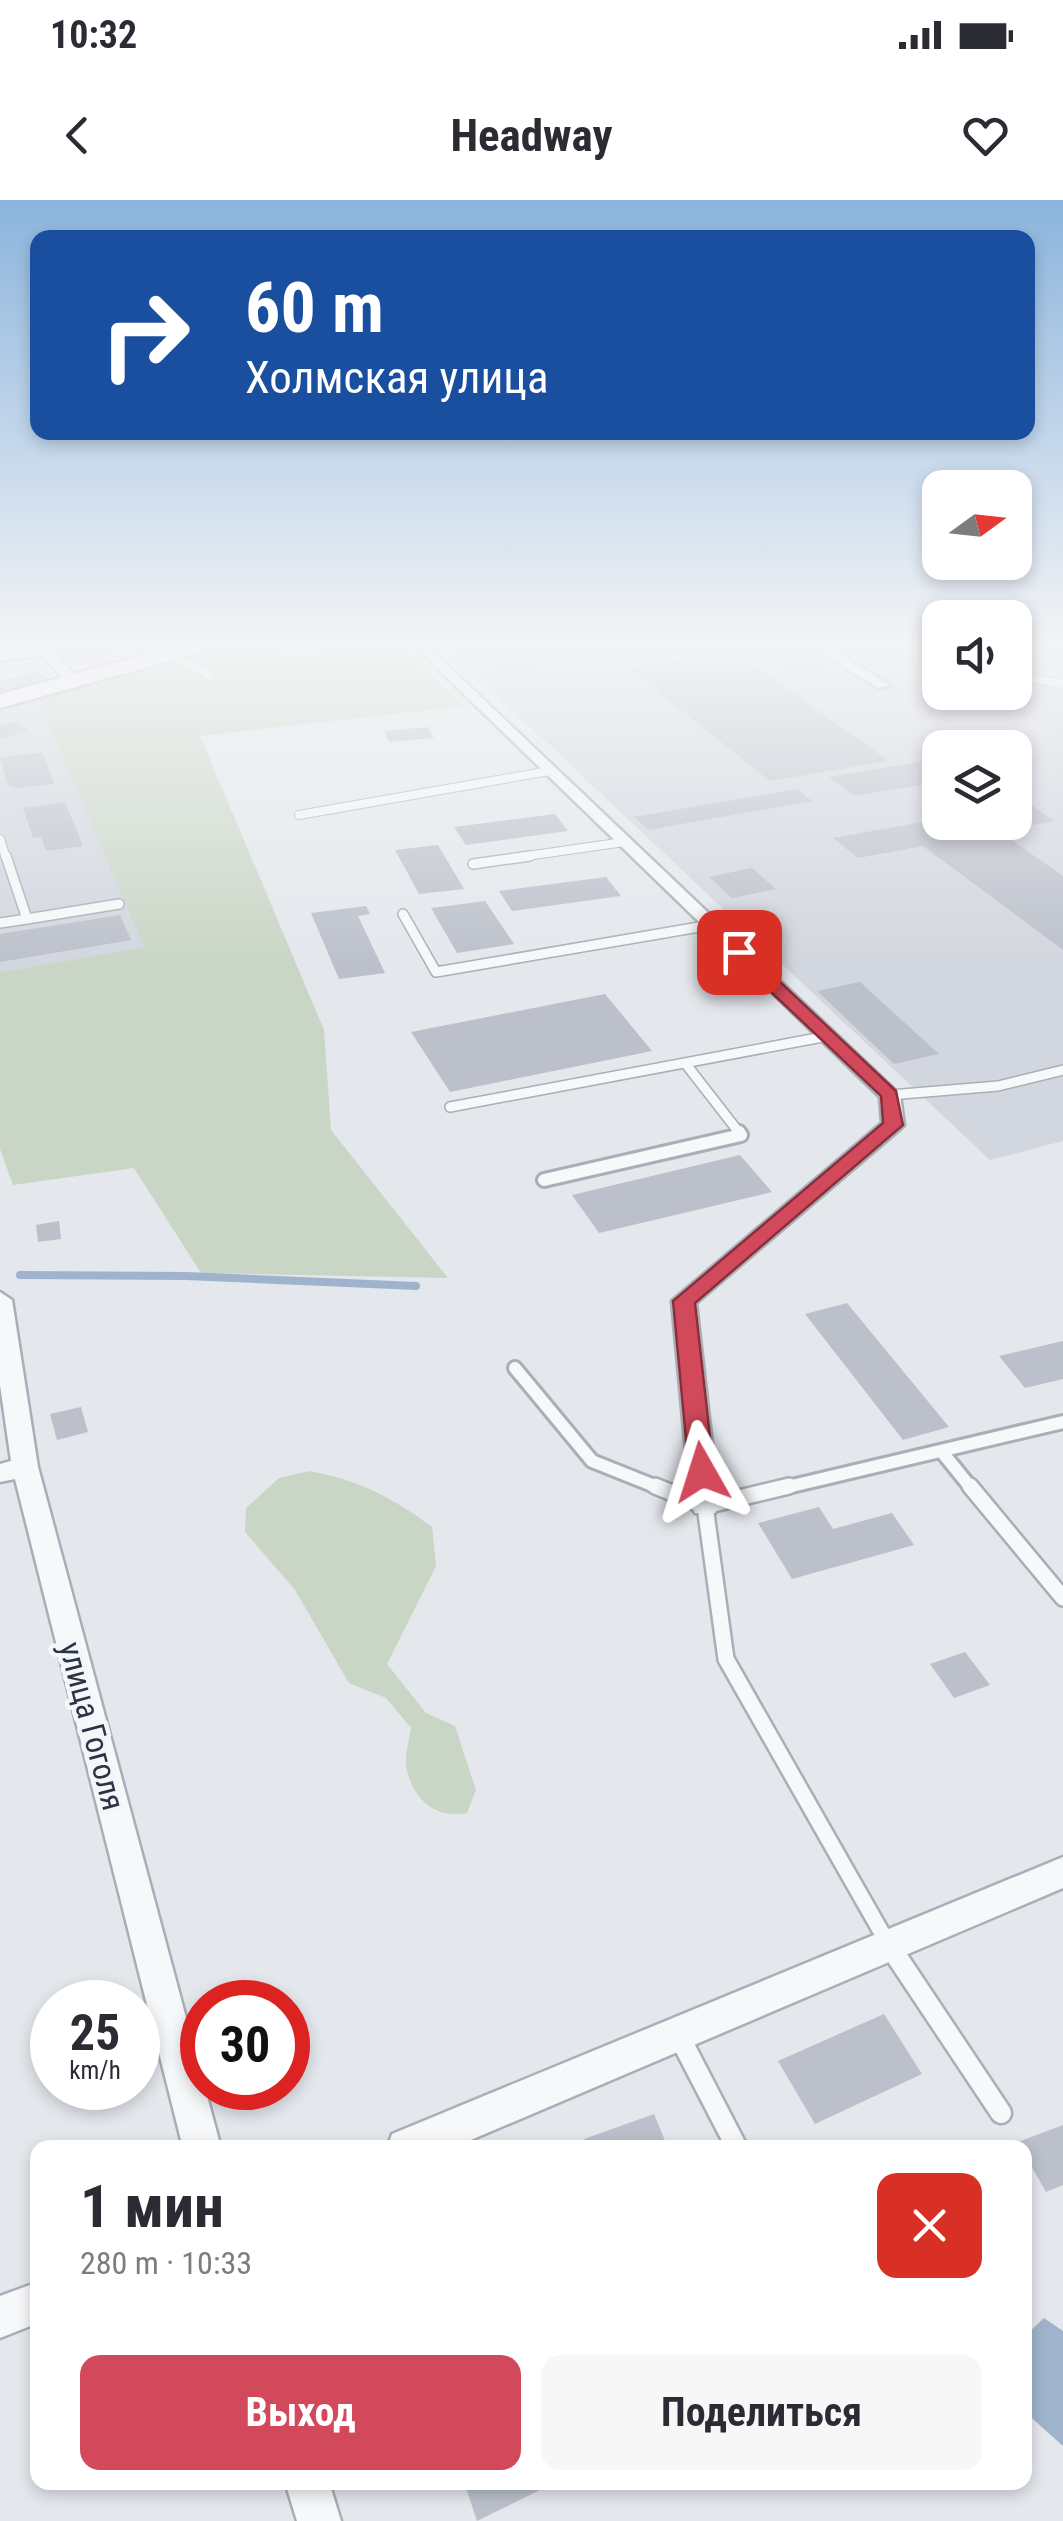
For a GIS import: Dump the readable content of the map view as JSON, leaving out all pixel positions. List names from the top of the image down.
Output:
{
  "streets": {
    "street": ["улица Гоголя"]
  },
  "north": "right",
  "page": {
    "status": "10:32",
    "header": "Headway",
    "turn": ["60 m", "Холмская улица"],
    "speed": "25 km/h",
    "limit": "30",
    "heading": ["1 мин", "280 m · 10:33"],
    "buttons": ["Выход", "Поделиться"]
  }
}
